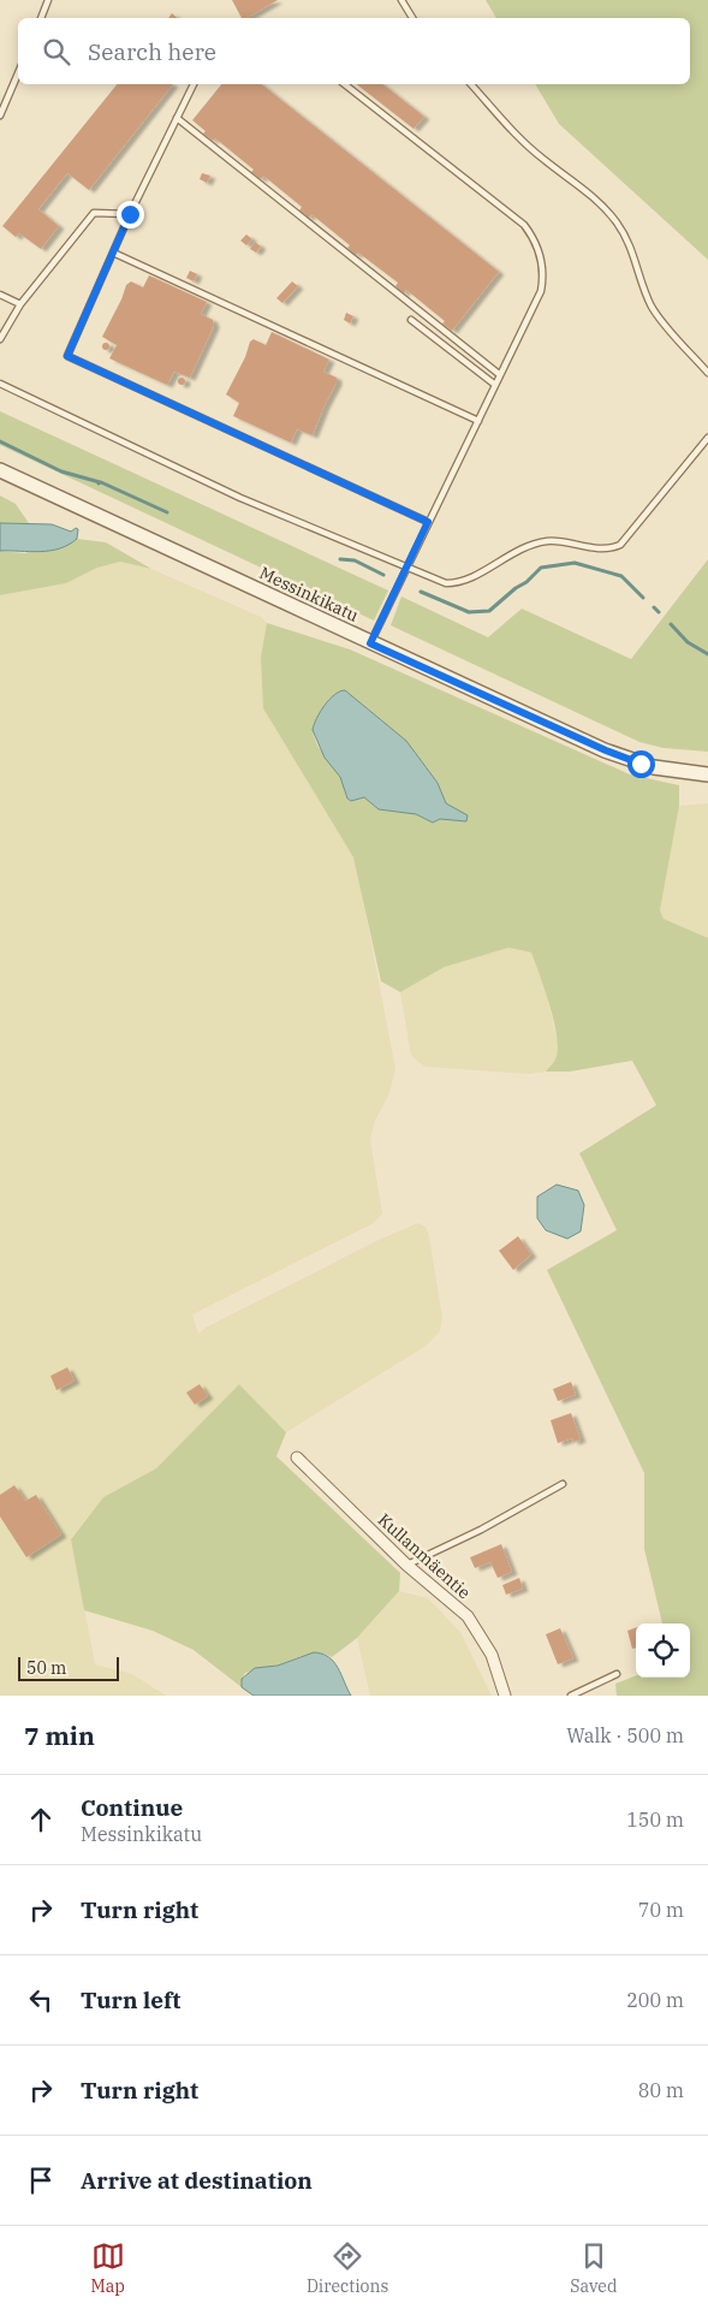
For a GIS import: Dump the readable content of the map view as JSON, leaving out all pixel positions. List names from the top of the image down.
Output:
{
  "streets": {
    "street": ["Messinkikatu", "Kullanmäentie"]
  },
  "scale_bar": "50 m",
  "page": {
    "search": "Search here",
    "scale": "50 m",
    "heading": ["7 min", "Walk · 500 m"],
    "list": [
      ["Continue", "Messinkikatu", "150 m"],
      ["Turn right", "70 m"],
      ["Turn left", "200 m"],
      ["Turn right", "80 m"],
      "Arrive at destination"
    ],
    "nav": ["Map", "Directions", "Saved"]
  }
}
